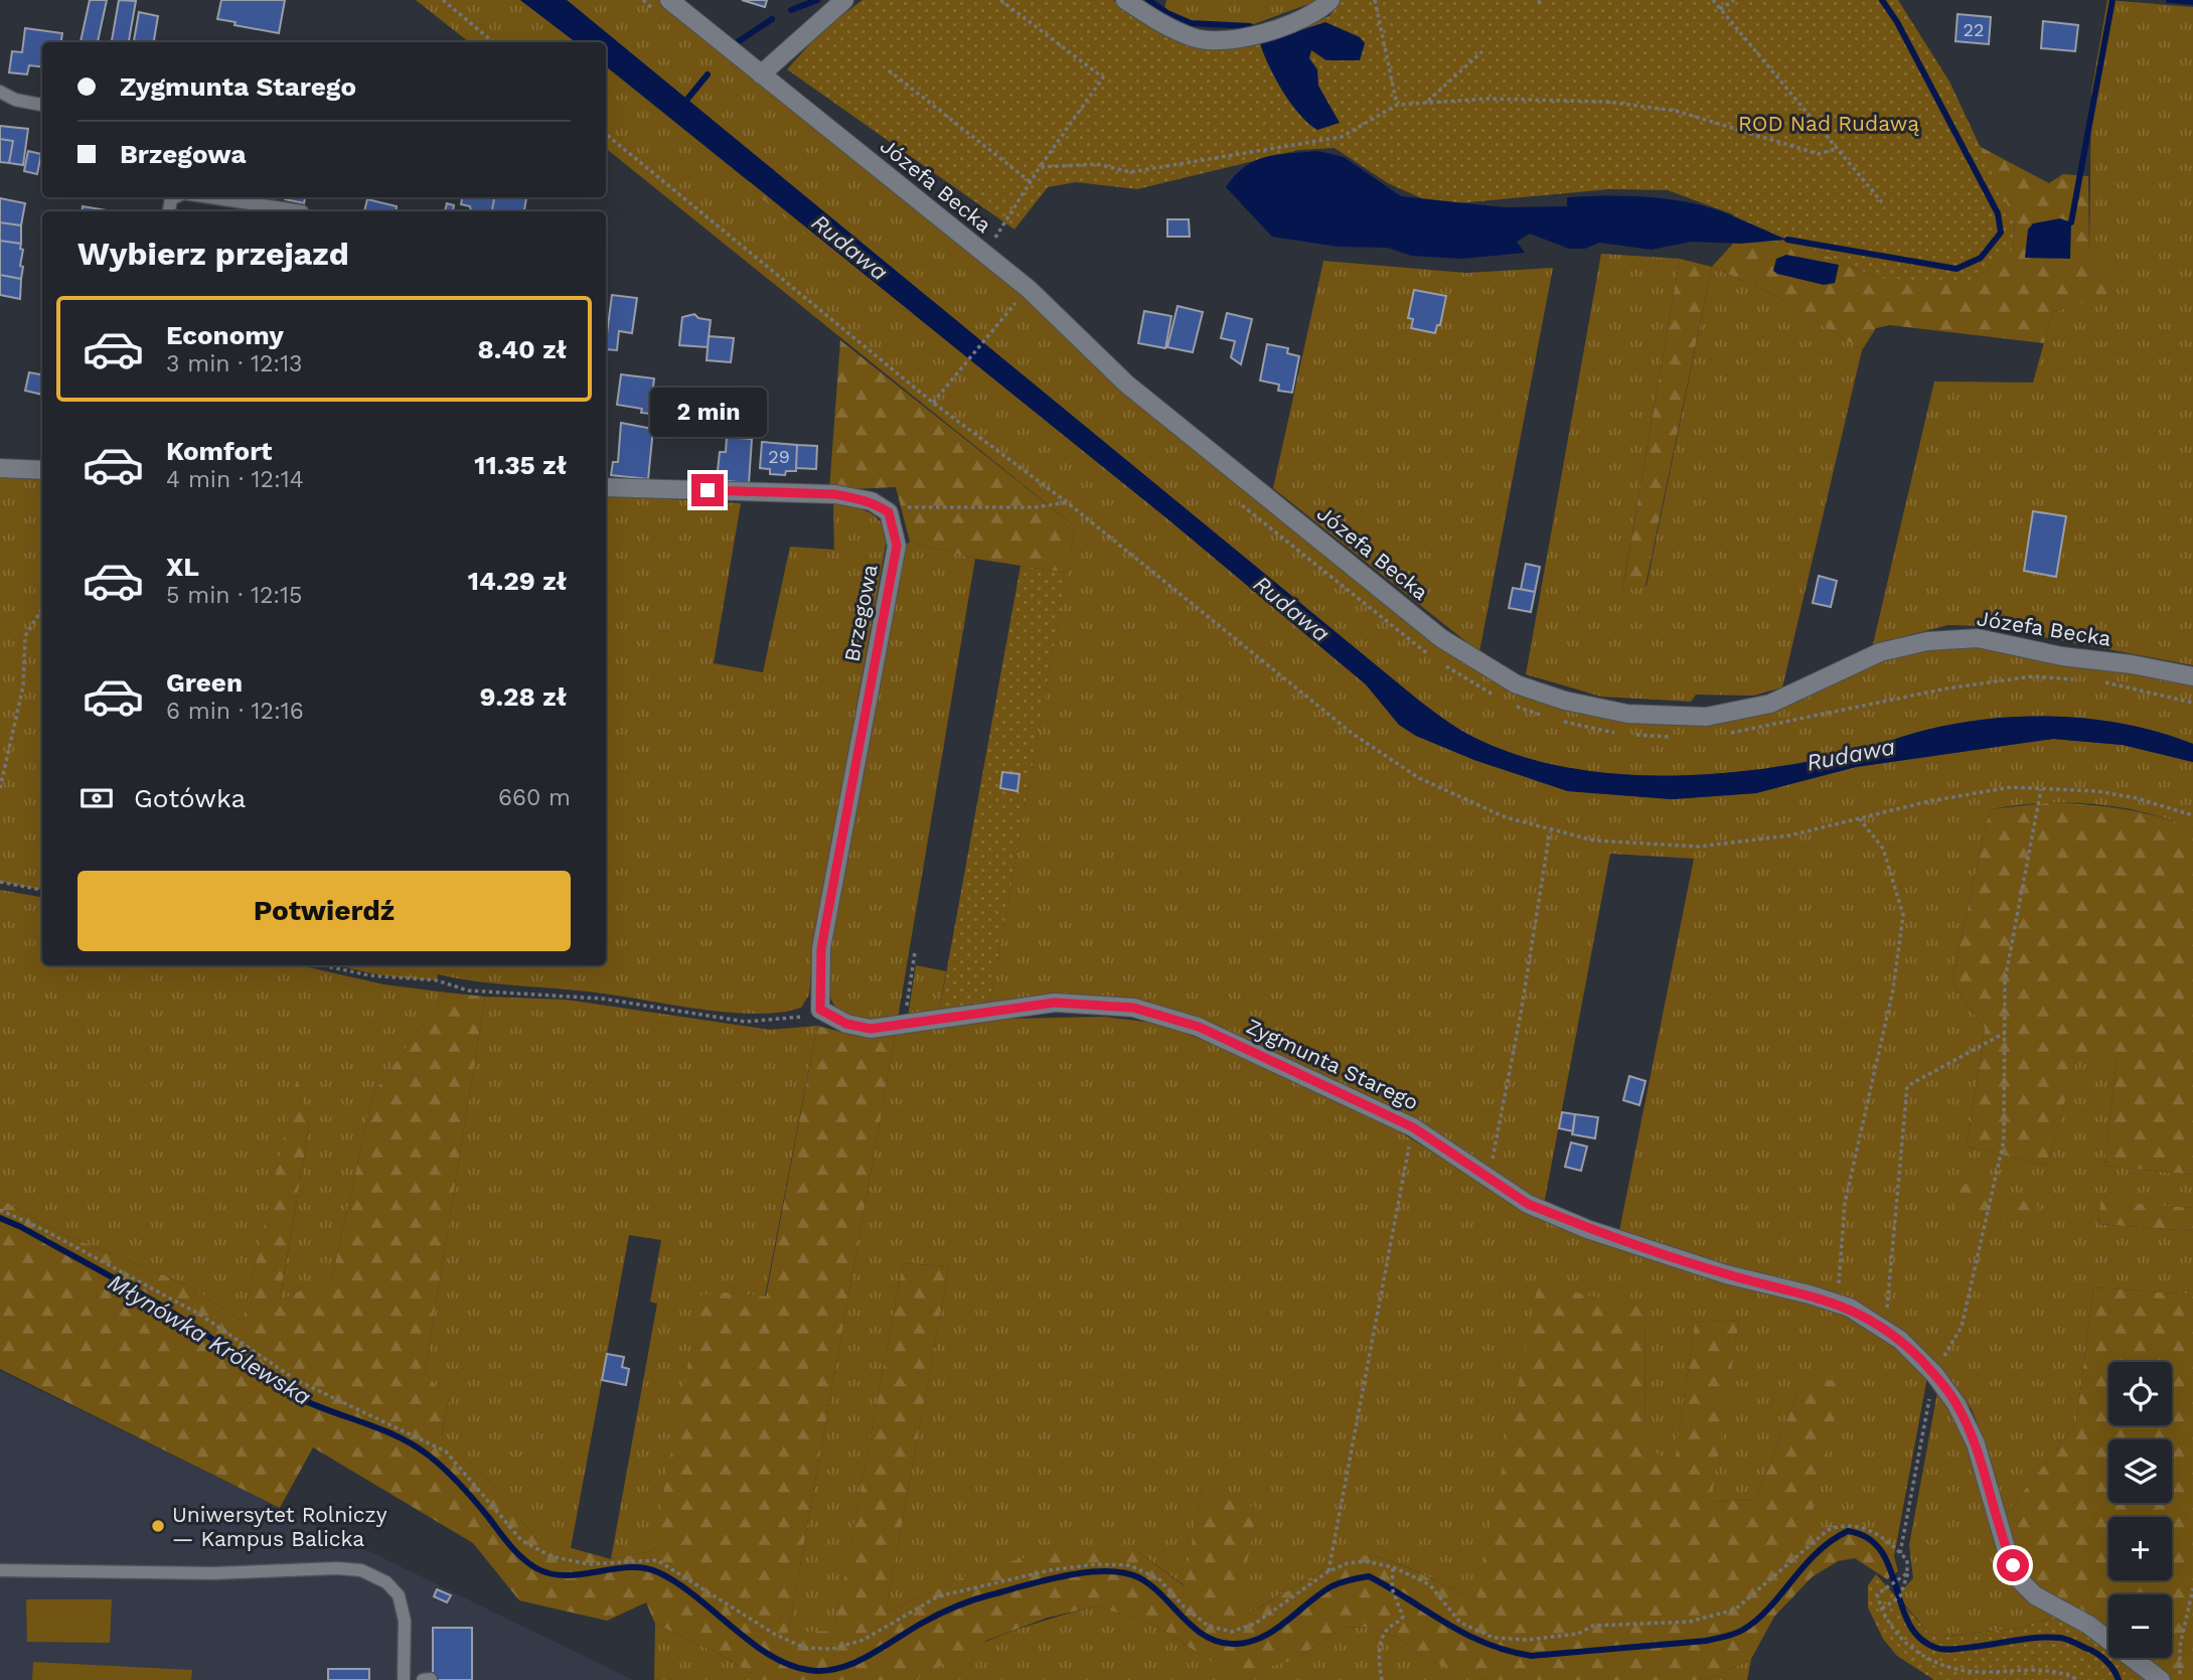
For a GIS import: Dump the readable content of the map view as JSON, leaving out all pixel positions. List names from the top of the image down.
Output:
{
  "streets": {
    "street": ["Józefa Becka", "Brzegowa", "Zygmunta Starego"]
  },
  "crossings": [
    ["Brzegowa", "Zygmunta Starego"]
  ],
  "water": ["Rudawa", "Młynówka Królewska"],
  "parks": ["ROD Nad Rudawą"],
  "places": ["Uniwersytet Rolniczy — Kampus Balicka"],
  "house_numbers": ["22", "29"],
  "page": {
    "banner": ["Zygmunta Starego", "Brzegowa"],
    "heading": "Wybierz przejazd",
    "list": [
      {
        "name": "Economy",
        "note": "3 min · 12:13",
        "value": "8.40 zł"
      },
      {
        "name": "Komfort",
        "note": "4 min · 12:14",
        "value": "11.35 zł"
      },
      {
        "name": "XL",
        "note": "5 min · 12:15",
        "value": "14.29 zł"
      },
      {
        "name": "Green",
        "note": "6 min · 12:16",
        "value": "9.28 zł"
      }
    ],
    "bubble": "2 min",
    "pay": ["Gotówka", "660 m"],
    "buttons": "Potwierdź",
    "map_buttons": ["+", "−"]
  }
}
